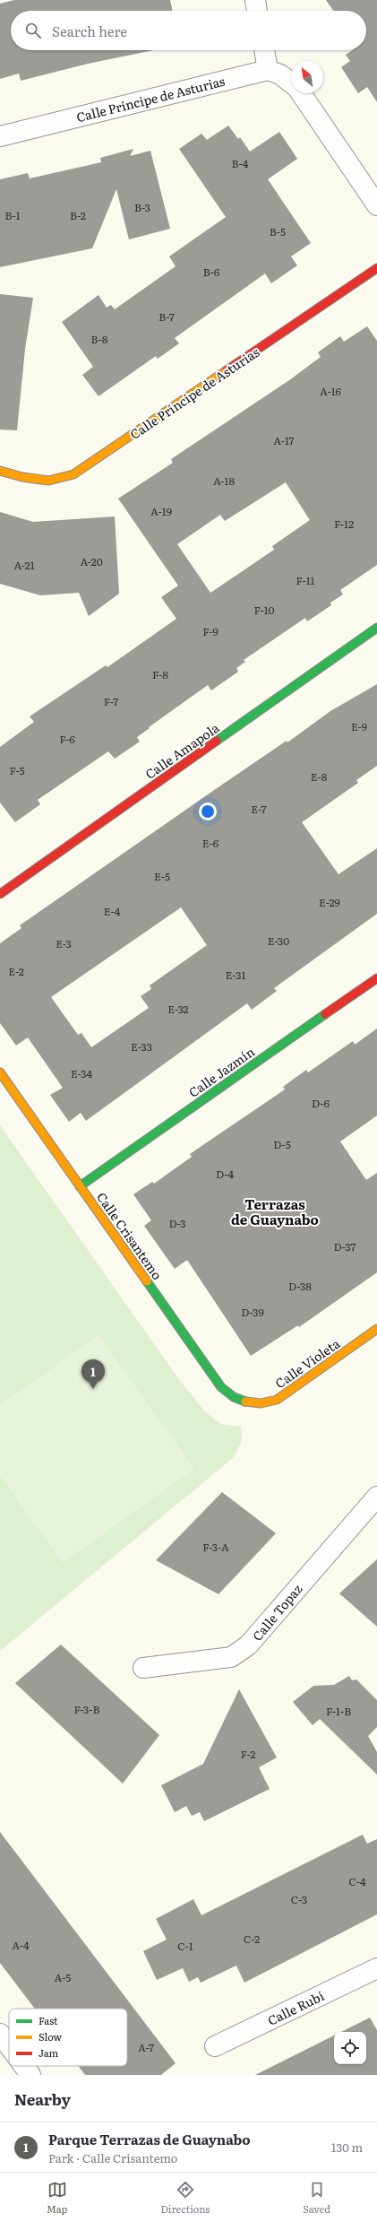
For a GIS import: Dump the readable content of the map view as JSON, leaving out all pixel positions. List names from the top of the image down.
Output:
{
  "streets": {
    "street": [
      "Calle Príncipe de Asturias",
      "Calle Amapola",
      "Calle Jazmín",
      "Calle Crisantemo",
      "Calle Violeta",
      "Calle Topaz",
      "Calle Rubí"
    ]
  },
  "crossings": [
    ["Calle Jazmín", "Calle Crisantemo"],
    ["Calle Crisantemo", "Calle Violeta"]
  ],
  "districts": ["Terrazas de Guaynabo"],
  "house_numbers": [
    "B-4",
    "B-3",
    "B-1",
    "B-2",
    "B-5",
    "B-6",
    "B-7",
    "B-8",
    "A-16",
    "A-17",
    "A-18",
    "A-19",
    "F-12",
    "A-20",
    "A-21",
    "F-11",
    "F-10",
    "F-9",
    "F-8",
    "F-7",
    "E-9",
    "F-6",
    "F-5",
    "E-8",
    "E-7",
    "E-6",
    "E-5",
    "E-29",
    "E-4",
    "E-30",
    "E-3",
    "E-2",
    "E-31",
    "E-32",
    "E-33",
    "E-34",
    "D-6",
    "D-5",
    "D-4",
    "D-3",
    "D-37",
    "D-38",
    "D-39",
    "F-3-A",
    "F-3-B",
    "F-1-B",
    "F-2",
    "C-4",
    "C-3",
    "C-2",
    "A-4",
    "C-1",
    "A-5",
    "A-7"
  ],
  "legend": ["Fast", "Slow", "Jam"],
  "north": "top left",
  "page": {
    "search": "Search here",
    "pins": "1",
    "heading": "Nearby",
    "list": [
      {
        "mark": "1",
        "name": "Parque Terrazas de Guaynabo",
        "note": "Park · Calle Crisantemo",
        "value": "130 m"
      }
    ],
    "nav": ["Map", "Directions", "Saved"]
  }
}
